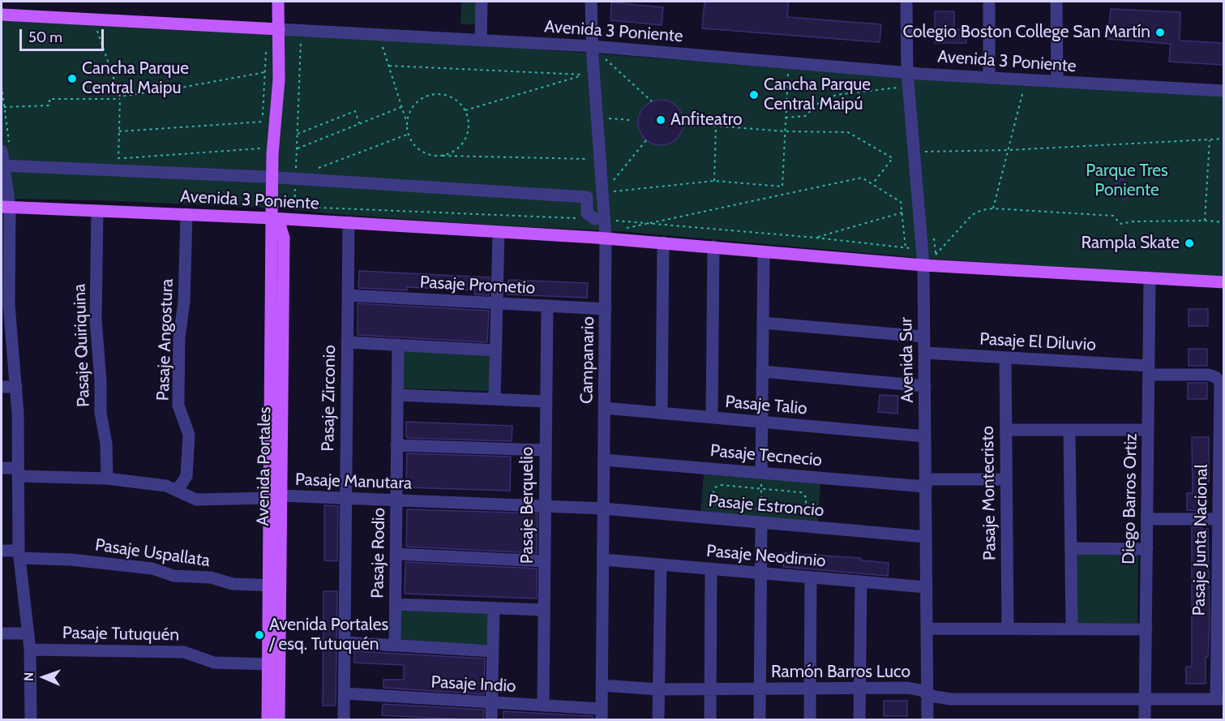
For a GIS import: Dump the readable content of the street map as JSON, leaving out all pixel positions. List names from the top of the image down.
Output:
{
  "streets": {
    "main road": ["Avenida 3 Poniente", "Avenida Portales"],
    "street": [
      "Pasaje Prometio",
      "Pasaje Angostura",
      "Pasaje El Diluvio",
      "Pasaje Quiriquina",
      "Campanario",
      "Avenida Sur",
      "Pasaje Zirconio",
      "Pasaje Talio",
      "Pasaje Tecnecio",
      "Pasaje Manutara",
      "Pasaje Montecristo",
      "Diego Barros Ortiz",
      "Pasaje Berquelio",
      "Pasaje Estroncio",
      "Pasaje Junta Nacional",
      "Pasaje Uspallata",
      "Pasaje Rodio",
      "Pasaje Neodimio",
      "Pasaje Tutuquén",
      "Ramón Barros Luco",
      "Pasaje Indio"
    ]
  },
  "crossings": [
    ["Avenida 3 Poniente", "Pasaje Angostura"],
    ["Avenida 3 Poniente", "Pasaje Quiriquina"],
    ["Avenida 3 Poniente", "Campanario"],
    ["Avenida 3 Poniente", "Avenida Sur"],
    ["Avenida 3 Poniente", "Pasaje Zirconio"],
    ["Avenida 3 Poniente", "Avenida Portales"],
    ["Avenida 3 Poniente", "Diego Barros Ortiz"],
    ["Pasaje Prometio", "Campanario"],
    ["Pasaje Prometio", "Pasaje Zirconio"],
    ["Pasaje Prometio", "Pasaje Berquelio"],
    ["Pasaje Angostura", "Pasaje Manutara"],
    ["Pasaje El Diluvio", "Avenida Sur"],
    ["Pasaje El Diluvio", "Pasaje Montecristo"],
    ["Pasaje El Diluvio", "Diego Barros Ortiz"],
    ["Pasaje El Diluvio", "Pasaje Junta Nacional"],
    ["Pasaje Quiriquina", "Pasaje Manutara"],
    ["Campanario", "Pasaje Talio"],
    ["Campanario", "Pasaje Tecnecio"],
    ["Campanario", "Pasaje Manutara"],
    ["Campanario", "Pasaje Estroncio"],
    ["Campanario", "Pasaje Neodimio"],
    ["Campanario", "Ramón Barros Luco"],
    ["Campanario", "Pasaje Indio"],
    ["Avenida Sur", "Pasaje Talio"],
    ["Avenida Sur", "Pasaje Tecnecio"],
    ["Avenida Sur", "Pasaje Estroncio"],
    ["Avenida Sur", "Pasaje Neodimio"],
    ["Avenida Sur", "Ramón Barros Luco"],
    ["Pasaje Zirconio", "Pasaje Manutara"],
    ["Pasaje Zirconio", "Pasaje Indio"],
    ["Pasaje Tecnecio", "Pasaje Montecristo"],
    ["Avenida Portales", "Pasaje Manutara"],
    ["Avenida Portales", "Pasaje Uspallata"],
    ["Avenida Portales", "Pasaje Tutuquén"],
    ["Pasaje Manutara", "Pasaje Berquelio"],
    ["Pasaje Manutara", "Pasaje Estroncio"],
    ["Pasaje Manutara", "Pasaje Rodio"],
    ["Diego Barros Ortiz", "Ramón Barros Luco"],
    ["Pasaje Berquelio", "Pasaje Indio"],
    ["Pasaje Junta Nacional", "Ramón Barros Luco"]
  ],
  "parks": ["Parque Tres Poniente"],
  "places": [
    "Colegio Boston College San Martín",
    "Cancha Parque Central Maipu",
    "Cancha Parque Central Maipú",
    "Anfiteatro",
    "Rampla Skate",
    "Avenida Portales / esq. Tutuquén"
  ],
  "scale_bar": "50 m",
  "north": "left"
}
